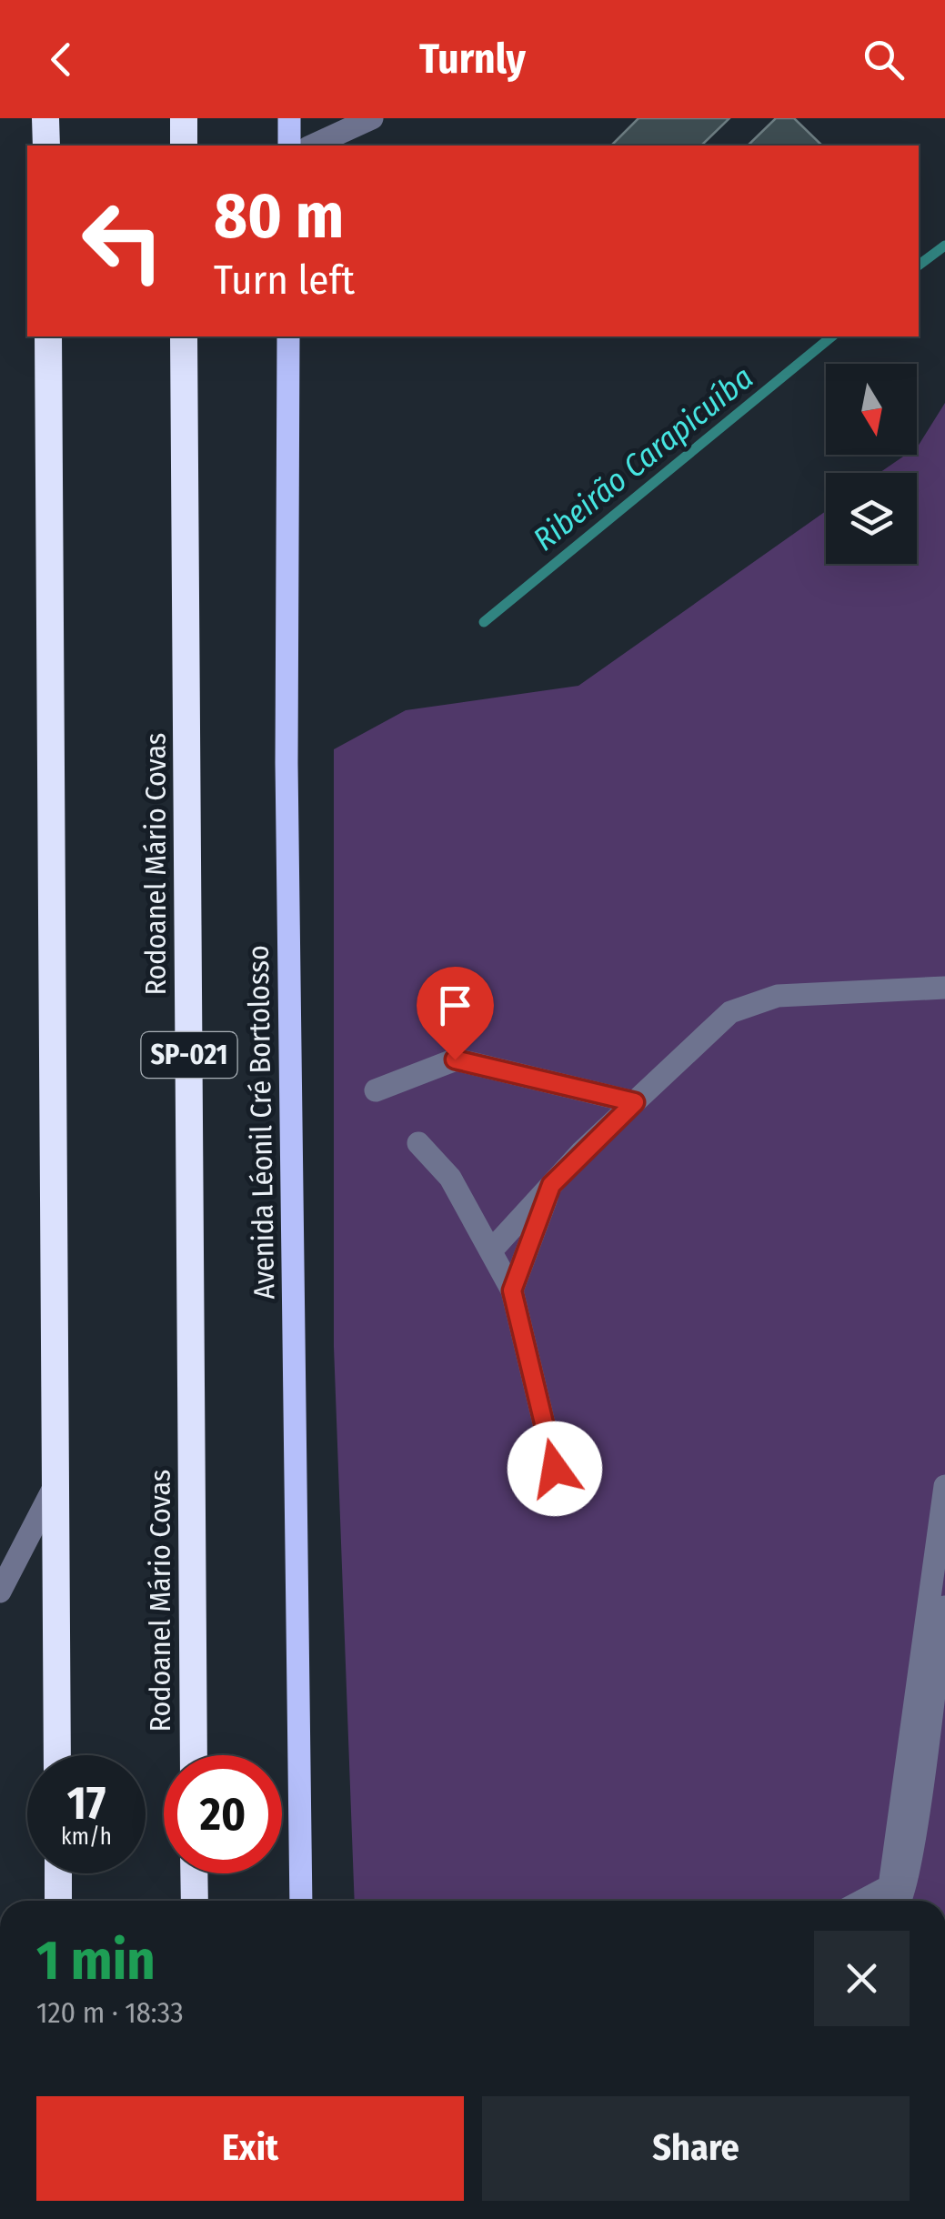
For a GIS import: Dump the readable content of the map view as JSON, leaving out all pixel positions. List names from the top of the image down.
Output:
{
  "streets": {
    "highway": ["Rodoanel Mário Covas", "SP-021"],
    "main road": ["Avenida Léonil Cré Bortolosso"]
  },
  "water": ["Ribeirão Carapicuíba"],
  "north": "bottom",
  "page": {
    "header": "Turnly",
    "turn": ["80 m", "Turn left"],
    "speed": "17 km/h",
    "limit": "20",
    "heading": ["1 min", "120 m · 18:33"],
    "buttons": ["Exit", "Share"]
  }
}
